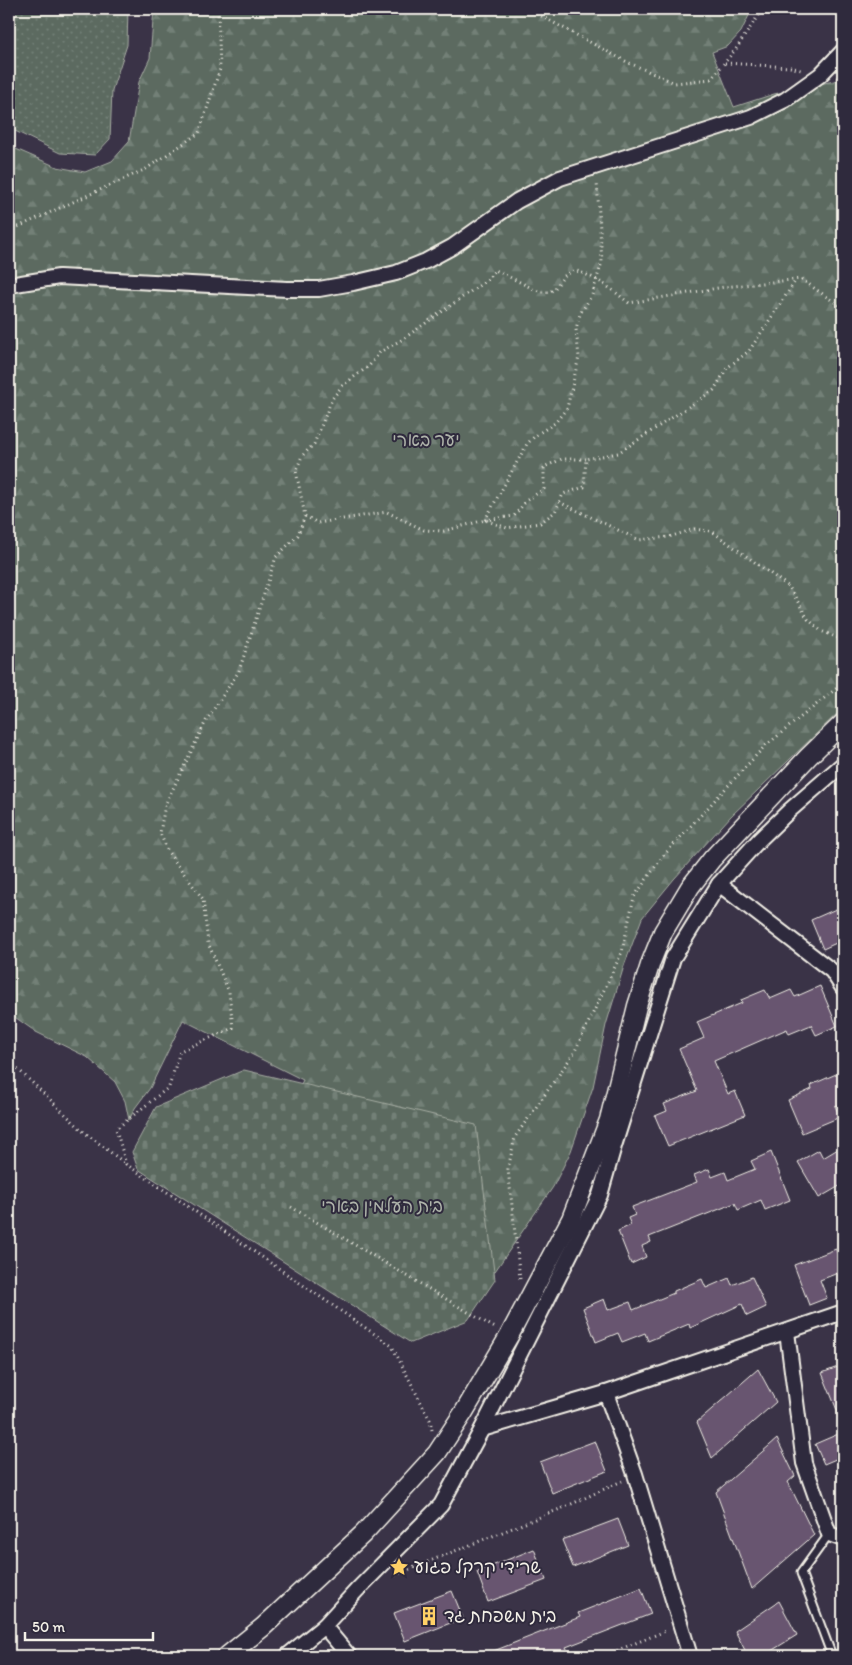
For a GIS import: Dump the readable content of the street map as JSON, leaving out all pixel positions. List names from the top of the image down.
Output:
{
  "parks": ["יער בארי", "בית העלמין בארי"],
  "places": {
    "place": ["שרידי קרקל פגוע"],
    "building": ["בית משפחת גד"]
  },
  "scale_bar": "50 m"
}
